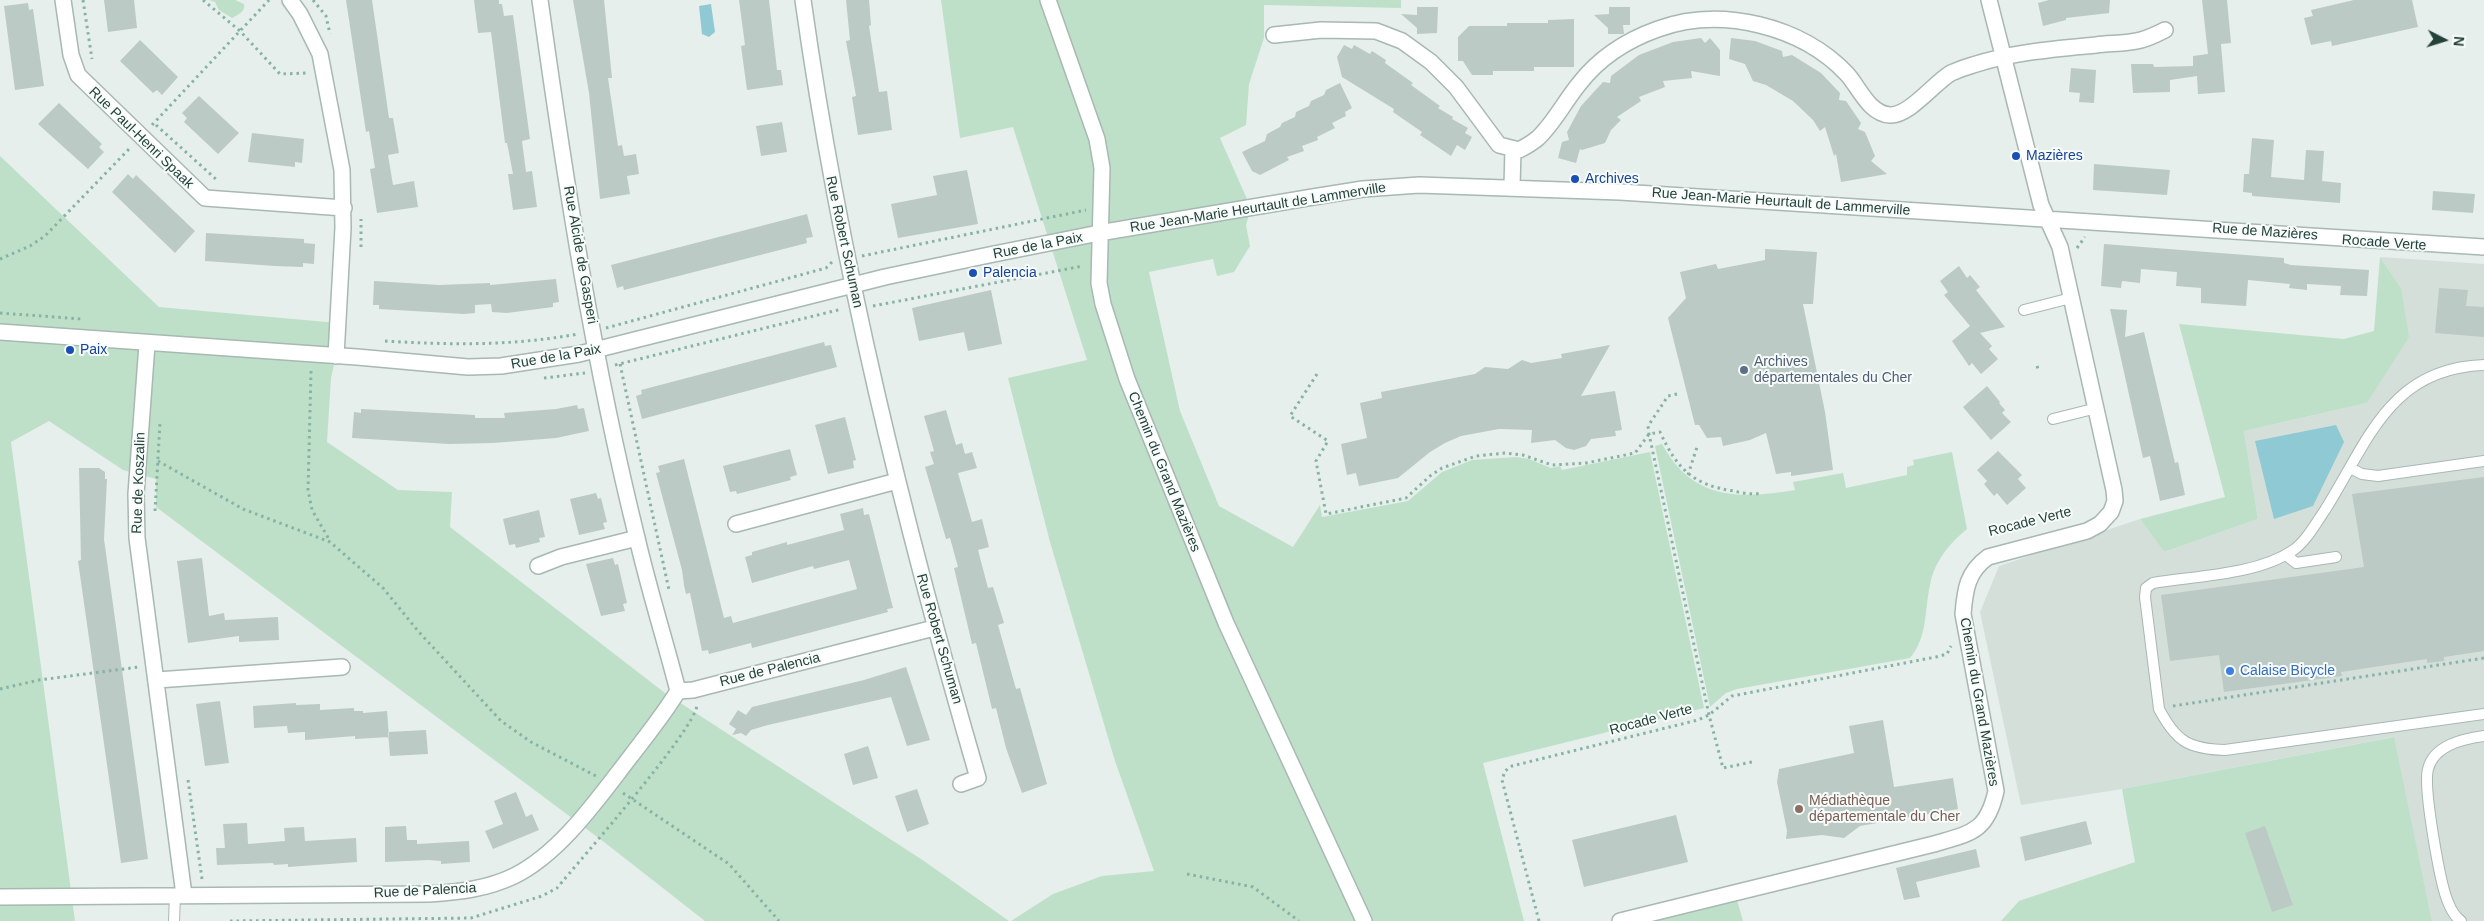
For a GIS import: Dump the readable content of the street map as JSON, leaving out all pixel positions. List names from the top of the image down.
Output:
{
  "streets": {
    "street": [
      "Rue Paul-Henri Spaak",
      "Rue Jean-Marie Heurtault de Lammerville",
      "Rue de Mazières",
      "Rue Robert Schuman",
      "Rue de la Paix",
      "Rue Alcide de Gasperi",
      "Chemin du Grand Mazières",
      "Rue de Koszalin",
      "Rue de Palencia"
    ],
    "path": ["Rocade Verte"]
  },
  "crossings": [
    ["Rue Jean-Marie Heurtault de Lammerville", "Rue de Mazières"],
    ["Rue Jean-Marie Heurtault de Lammerville", "Rue de la Paix"],
    ["Rue Jean-Marie Heurtault de Lammerville", "Chemin du Grand Mazières"],
    ["Rue de Mazières", "Chemin du Grand Mazières"],
    ["Rue Robert Schuman", "Rue de la Paix"],
    ["Rue Robert Schuman", "Rue de Palencia"],
    ["Rue de la Paix", "Rue Alcide de Gasperi"],
    ["Rue de la Paix", "Chemin du Grand Mazières"],
    ["Rue de la Paix", "Rue de Koszalin"],
    ["Rue Alcide de Gasperi", "Rue de Palencia"],
    ["Rue de Koszalin", "Rue de Palencia"]
  ],
  "places": [
    "Mazières",
    "Archives",
    "Palencia",
    "Paix",
    "Archives départementales du Cher",
    "Calaise Bicycle",
    "Médiathèque départementale du Cher"
  ],
  "north": "right"
}
